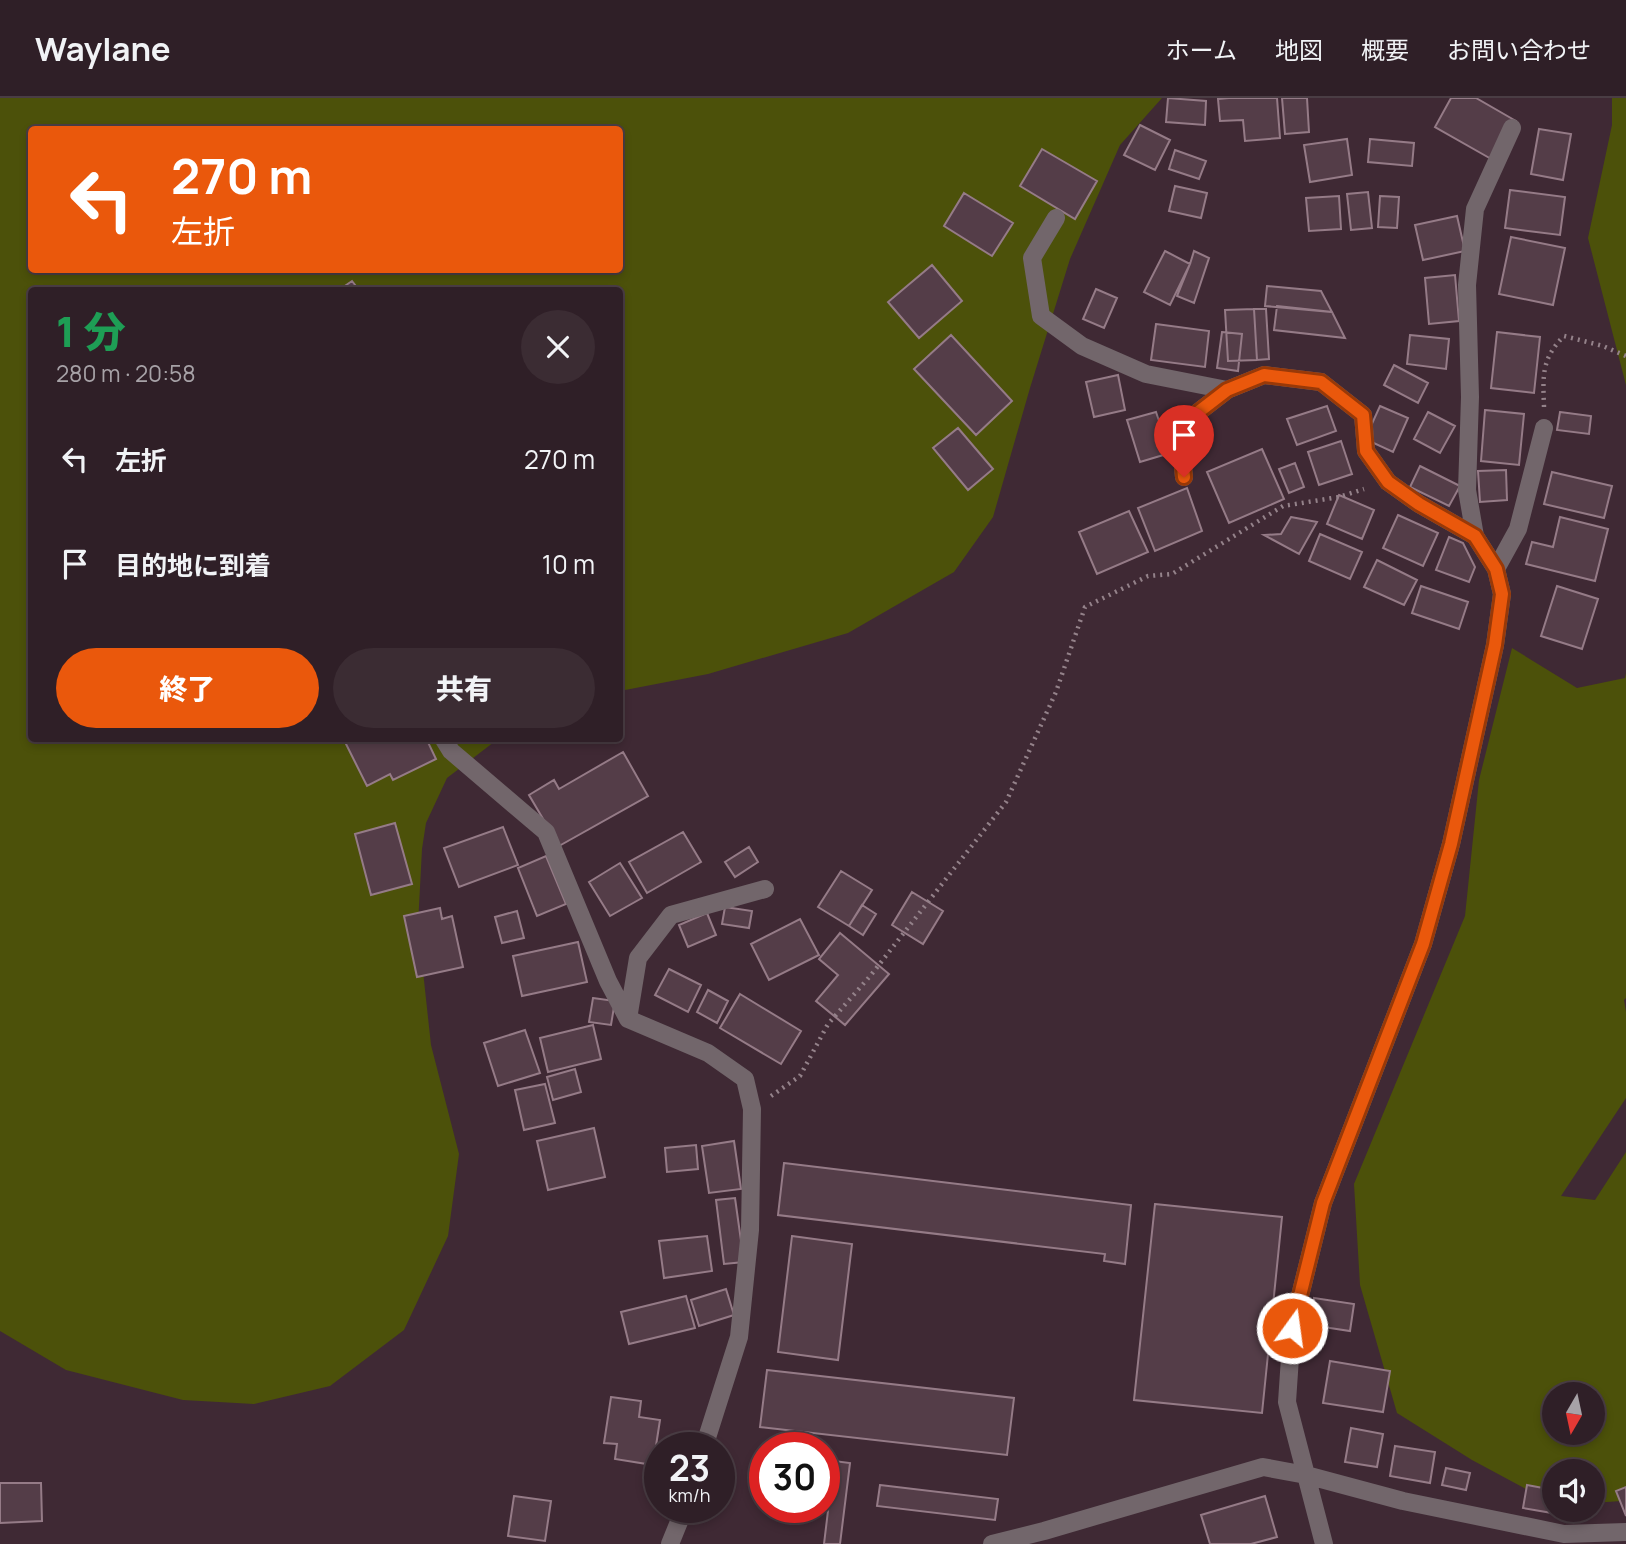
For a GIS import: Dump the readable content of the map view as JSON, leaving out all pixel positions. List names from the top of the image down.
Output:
{
  "north": "bottom",
  "page": {
    "header": "Waylane",
    "nav": [
      "ホーム",
      "地図",
      "概要",
      "お問い合わせ"
    ],
    "turn": ["270 m", "左折"],
    "heading": ["1 分", "280 m · 20:58"],
    "list": [
      {
        "name": "左折",
        "value": "270 m"
      },
      {
        "name": "目的地に到着",
        "value": "10 m"
      }
    ],
    "buttons": ["終了", "共有"],
    "speed": "23 km/h",
    "limit": "30"
  }
}
